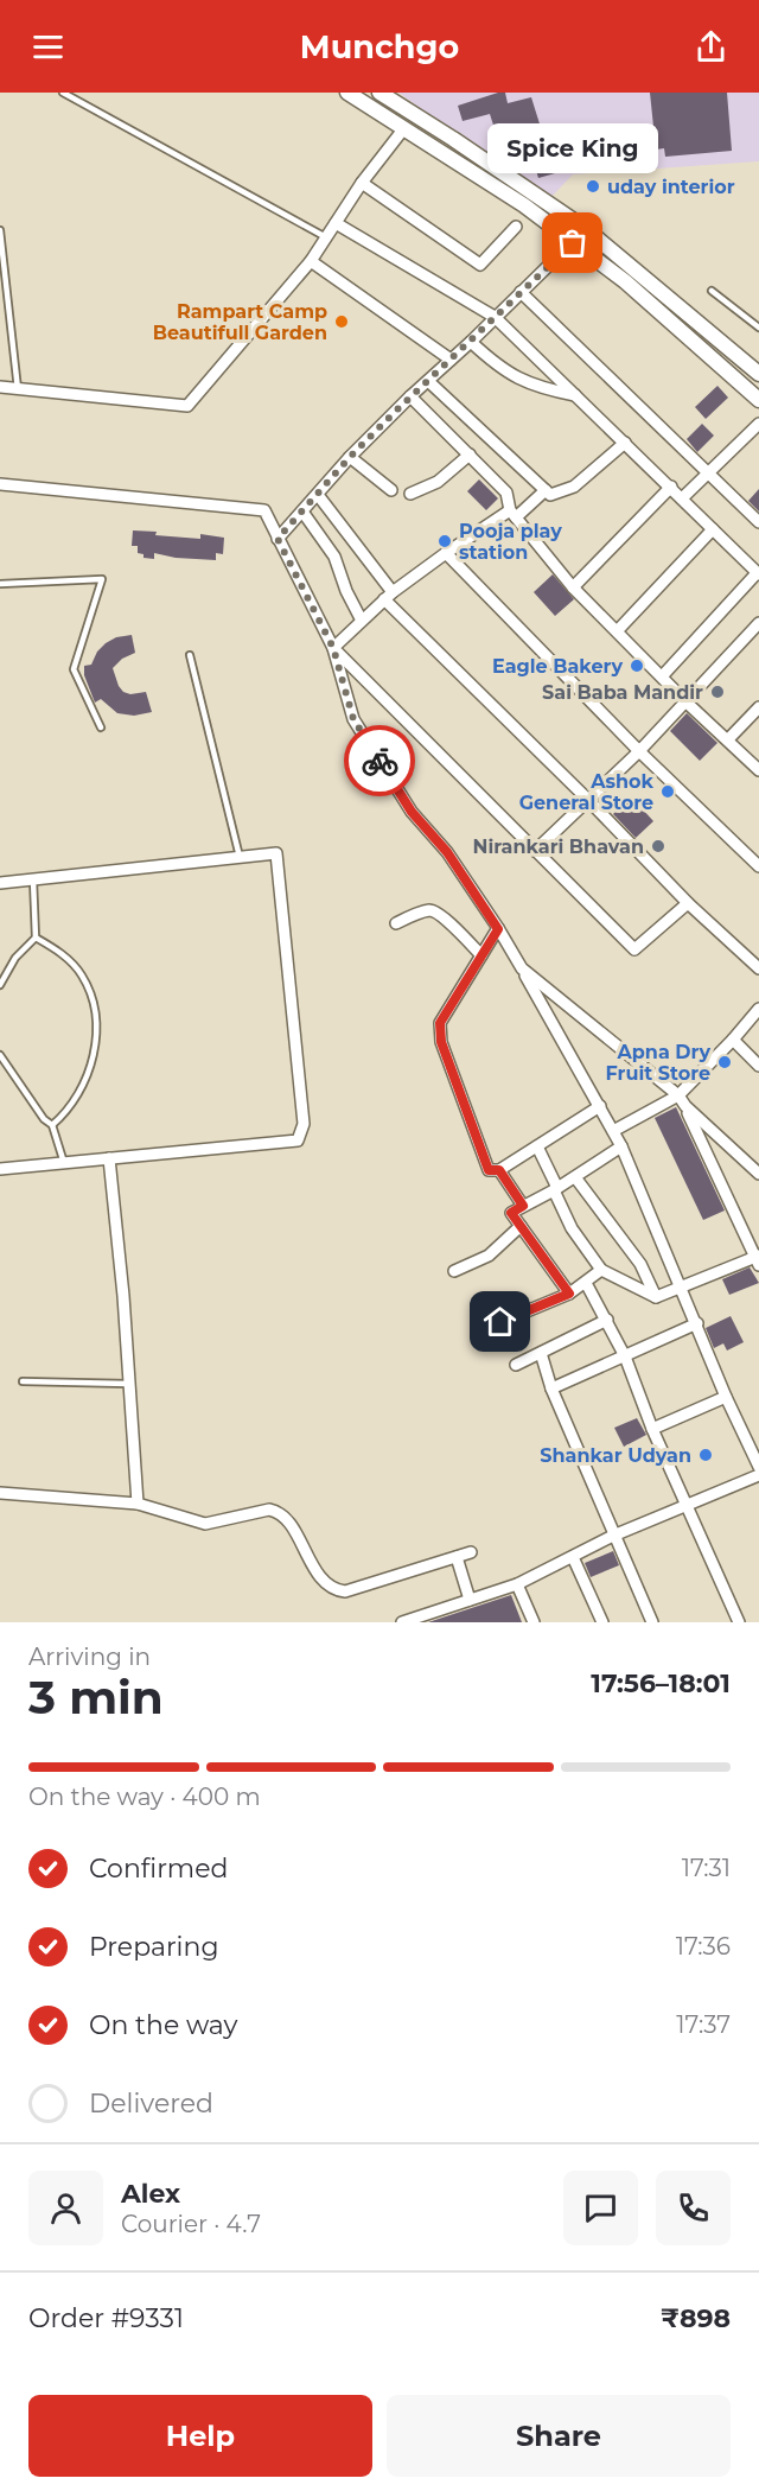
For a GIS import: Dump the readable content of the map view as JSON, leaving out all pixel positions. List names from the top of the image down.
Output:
{
  "places": [
    "uday interior",
    "Spice King",
    "Rampart Camp Beautifull Garden",
    "Pooja play station",
    "Eagle Bakery",
    "Sai Baba Mandir",
    "Ashok General Store",
    "Nirankari Bhavan",
    "Apna Dry Fruit Store",
    "Shankar Udyan"
  ],
  "page": {
    "header": "Munchgo",
    "bubble": "Spice King",
    "heading": ["3 min", "Arriving in", "17:56–18:01"],
    "panel": [
      "Alex",
      "Courier · 4.7",
      "Order #9331",
      "₹898"
    ],
    "bar": "On the way · 400 m",
    "list": [
      ["Confirmed", "17:31"],
      ["Preparing", "17:36"],
      ["On the way", "17:37"],
      "Delivered"
    ],
    "buttons": ["Help", "Share"]
  }
}
